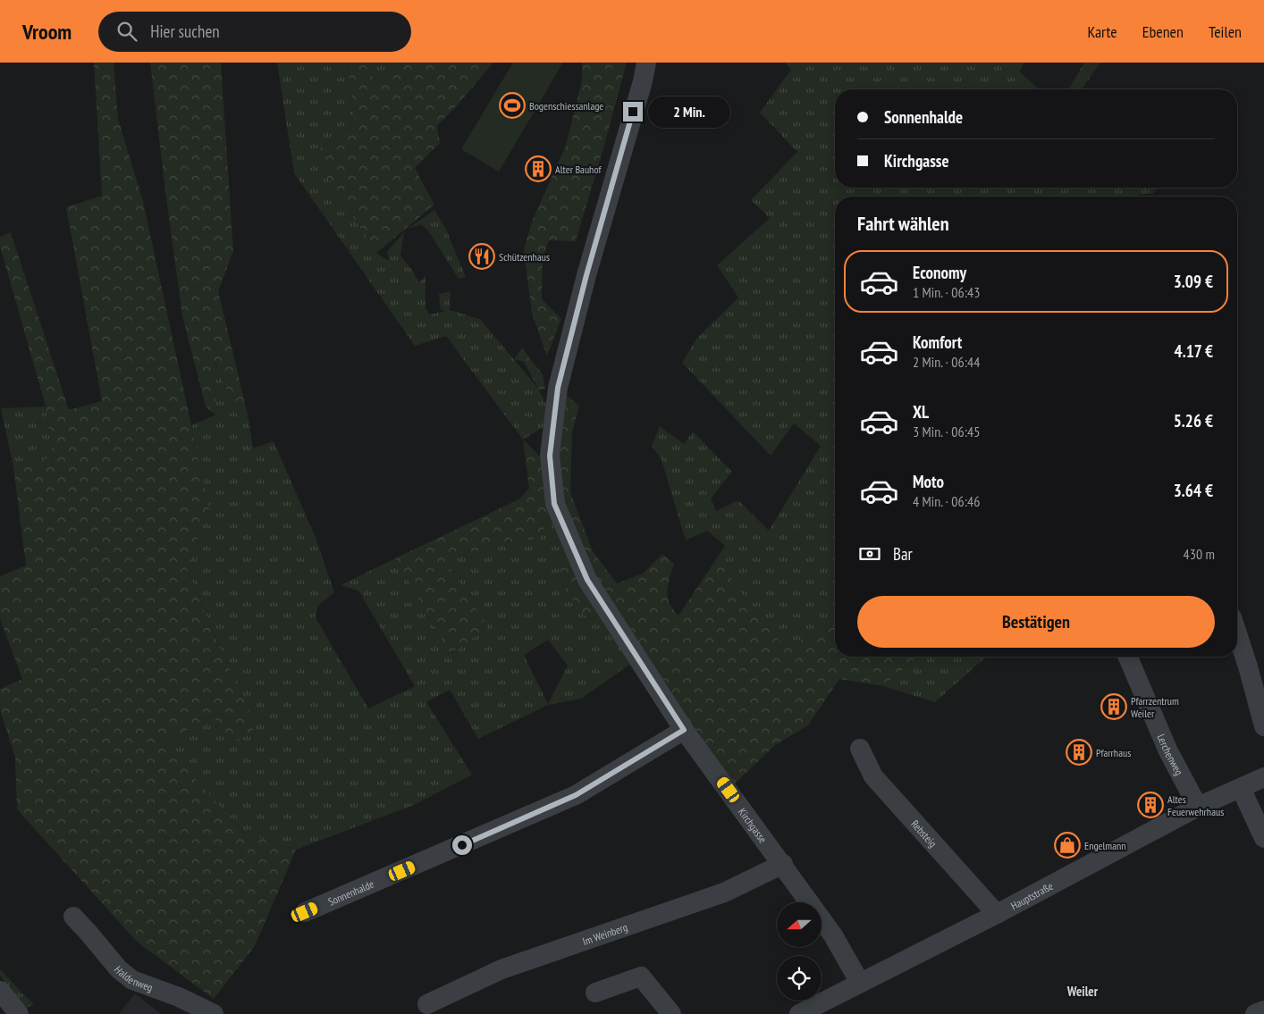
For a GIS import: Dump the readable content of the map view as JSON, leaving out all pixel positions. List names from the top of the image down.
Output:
{
  "streets": {
    "street": [
      "Lerchenweg",
      "Kirchgasse",
      "Rebsteig",
      "Sonnenhalde",
      "Hauptstraße",
      "Im Weinberg",
      "Haldenweg"
    ]
  },
  "crossings": [
    ["Lerchenweg", "Hauptstraße"],
    ["Kirchgasse", "Sonnenhalde"],
    ["Kirchgasse", "Hauptstraße"],
    ["Kirchgasse", "Im Weinberg"],
    ["Rebsteig", "Hauptstraße"]
  ],
  "districts": ["Weiler"],
  "places": {
    "sports": ["Bogenschiessanlage"],
    "building": [
      "Alter Bauhof",
      "Pfarrzentrum Weiler",
      "Pfarrhaus",
      "Altes Feuerwehrhaus"
    ],
    "restaurant": ["Schützenhaus"],
    "shop": ["Engelmann"]
  },
  "north": "left",
  "page": {
    "header": "Vroom",
    "search": "Hier suchen",
    "nav": ["Karte", "Ebenen", "Teilen"],
    "banner": ["Sonnenhalde", "Kirchgasse"],
    "bubble": "2 Min.",
    "heading": "Fahrt wählen",
    "list": [
      {
        "name": "Economy",
        "note": "1 Min. · 06:43",
        "value": "3.09 €"
      },
      {
        "name": "Komfort",
        "note": "2 Min. · 06:44",
        "value": "4.17 €"
      },
      {
        "name": "XL",
        "note": "3 Min. · 06:45",
        "value": "5.26 €"
      },
      {
        "name": "Moto",
        "note": "4 Min. · 06:46",
        "value": "3.64 €"
      }
    ],
    "pay": ["Bar", "430 m"],
    "buttons": "Bestätigen"
  }
}
